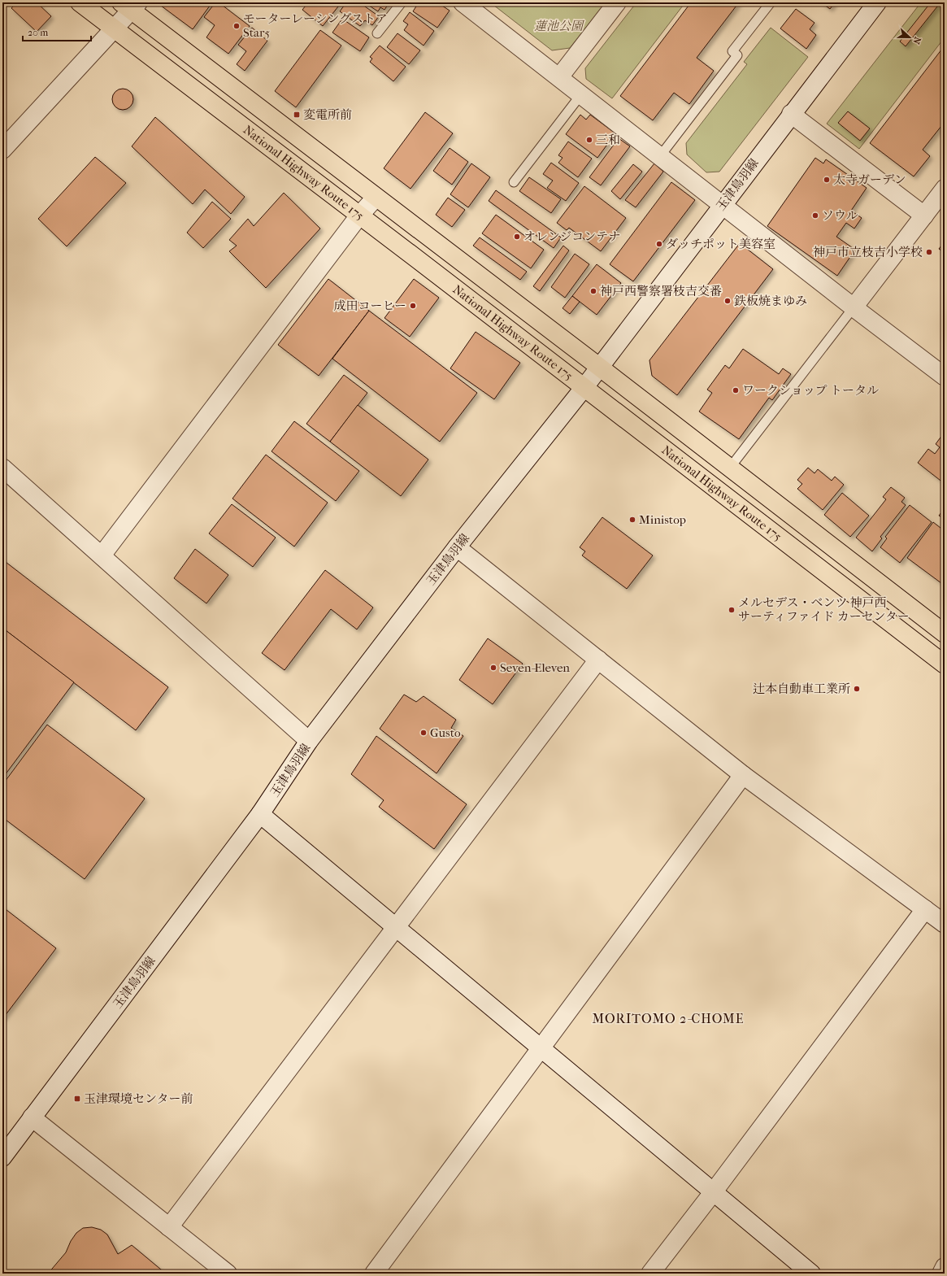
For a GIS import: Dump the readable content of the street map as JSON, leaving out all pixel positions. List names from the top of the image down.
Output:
{
  "streets": {
    "highway": ["National Highway Route 175"],
    "street": ["玉津鳥羽線"]
  },
  "crossings": [
    ["National Highway Route 175", "玉津鳥羽線"]
  ],
  "districts": ["MORITOMO 2-CHOME"],
  "parks": ["蓮池公園"],
  "places": {
    "other": [
      "モーターレーシングストア Star5",
      "三和",
      "太寺ガーデン",
      "ソウル",
      "オレンジコンテナ",
      "ダッチポット美容室",
      "神戸市立枝吉小学校",
      "神戸西警察署枝吉交番",
      "鉄板焼まゆみ",
      "成田コーヒー",
      "ワークショップ トータル",
      "Ministop",
      "メルセデス・ベンツ 神戸西 サーティファイド カーセンター",
      "Seven-Eleven",
      "辻本自動車工業所",
      "Gusto"
    ],
    "transit": ["変電所前", "玉津環境センター前"]
  },
  "scale_bar": "20 m",
  "north": "right"
}
